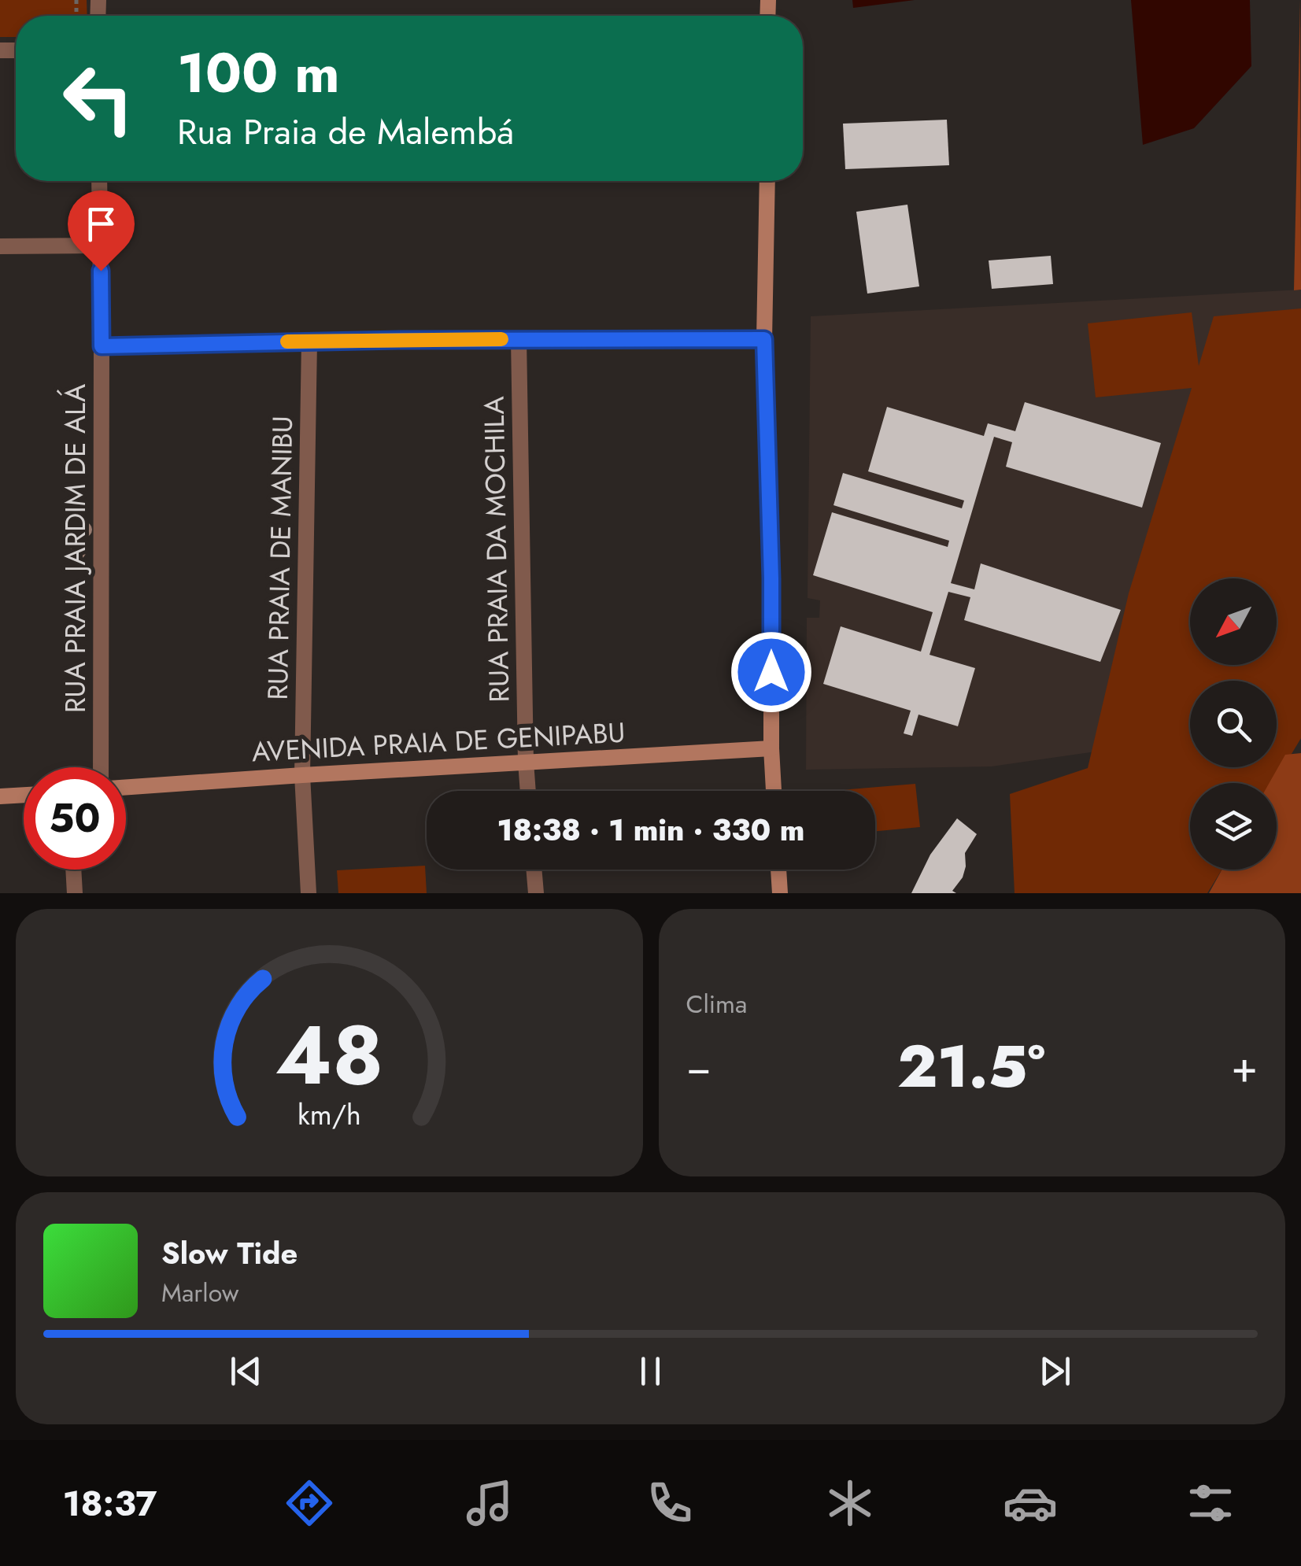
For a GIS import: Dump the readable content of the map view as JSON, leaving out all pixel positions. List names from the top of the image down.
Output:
{
  "streets": {
    "main road": ["AVENIDA PRAIA DE GENIPABU"],
    "street": ["RUA PRAIA JARDIM DE ALÁ", "RUA PRAIA DA MOCHILA", "RUA PRAIA DE MANIBU"]
  },
  "crossings": [
    ["RUA PRAIA DA MOCHILA", "AVENIDA PRAIA DE GENIPABU"],
    ["RUA PRAIA DE MANIBU", "AVENIDA PRAIA DE GENIPABU"]
  ],
  "north": "bottom left",
  "page": {
    "turn": ["100 m", "Rua Praia de Malembá"],
    "limit": "50",
    "trip": "18:38 · 1 min · 330 m",
    "tile": "Clima",
    "heat": ["−", "21.5°", "+"],
    "song": ["Slow Tide", "Marlow"],
    "tabs": "18:37",
    "gauge": ["48", "km/h"]
  }
}
